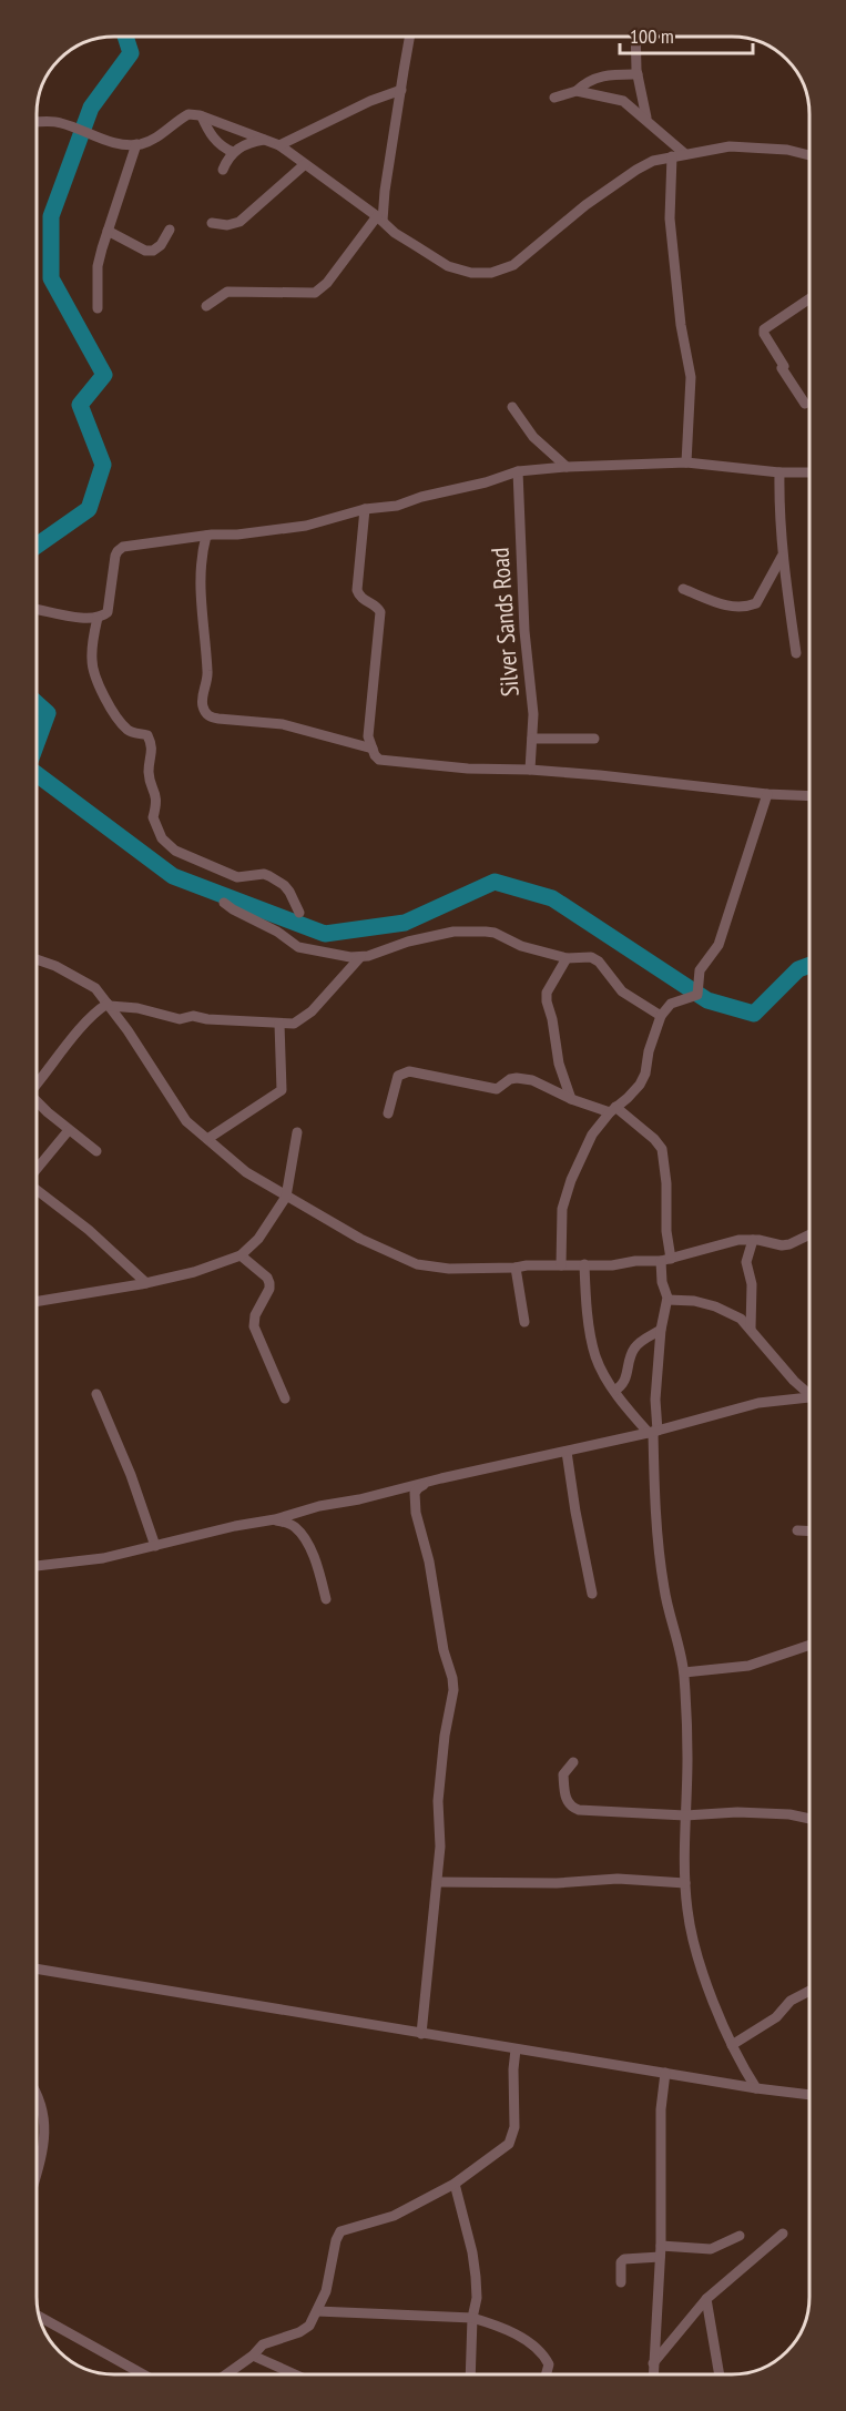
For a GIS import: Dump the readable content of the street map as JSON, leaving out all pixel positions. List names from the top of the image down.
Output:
{
  "streets": {
    "street": ["Silver Sands Road"]
  },
  "scale_bar": "100 m"
}
